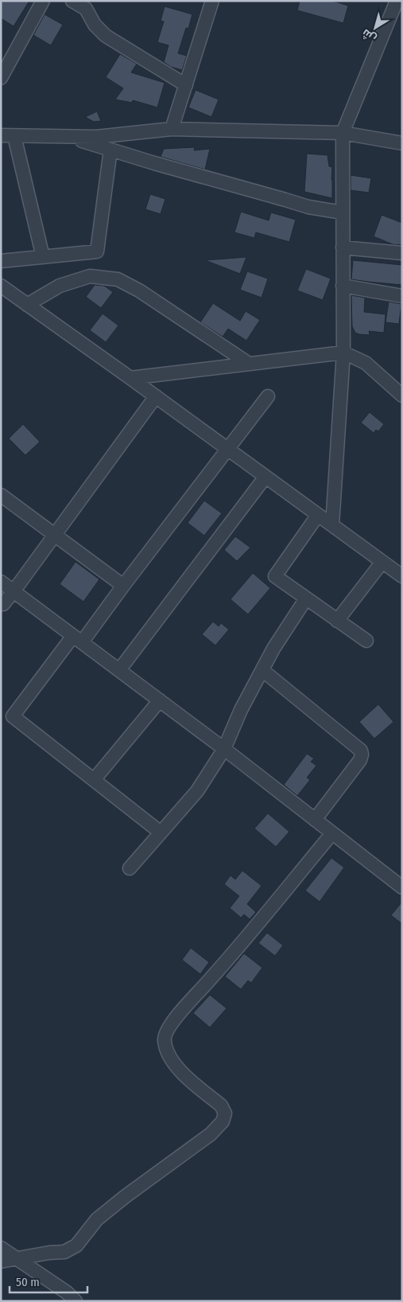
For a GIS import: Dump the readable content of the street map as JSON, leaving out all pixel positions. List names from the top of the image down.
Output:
{
  "scale_bar": "50 m",
  "north": "bottom left"
}
